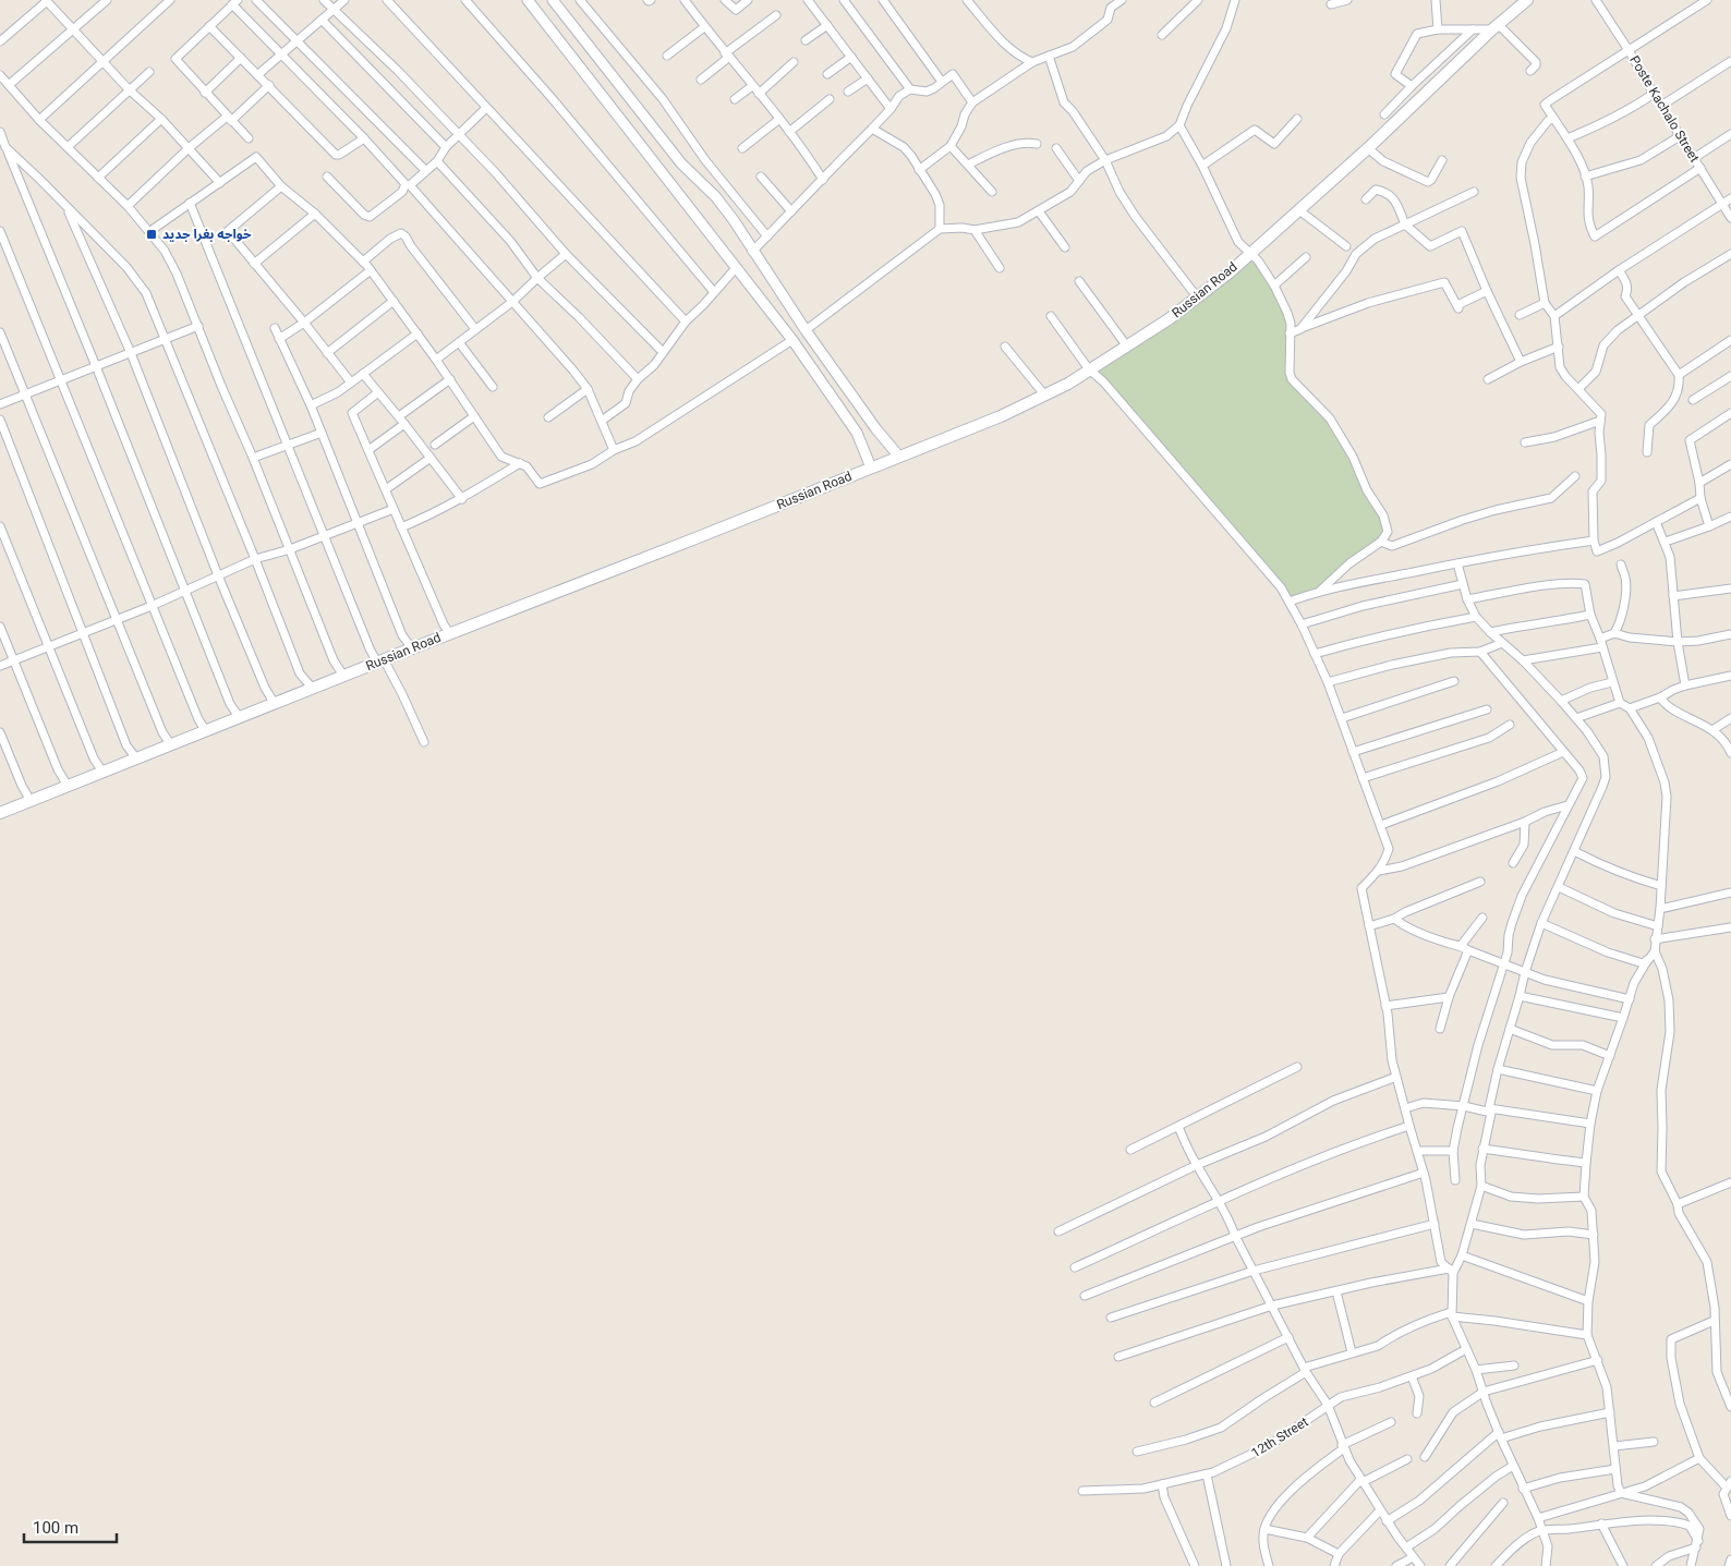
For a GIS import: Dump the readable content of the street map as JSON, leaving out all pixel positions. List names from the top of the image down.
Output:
{
  "streets": {
    "main road": ["Russian Road"],
    "street": ["Poste Kachalo Street", "12th Street"]
  },
  "places": {
    "transit": ["خواجه بغرا جدید"]
  },
  "scale_bar": "100 m"
}
